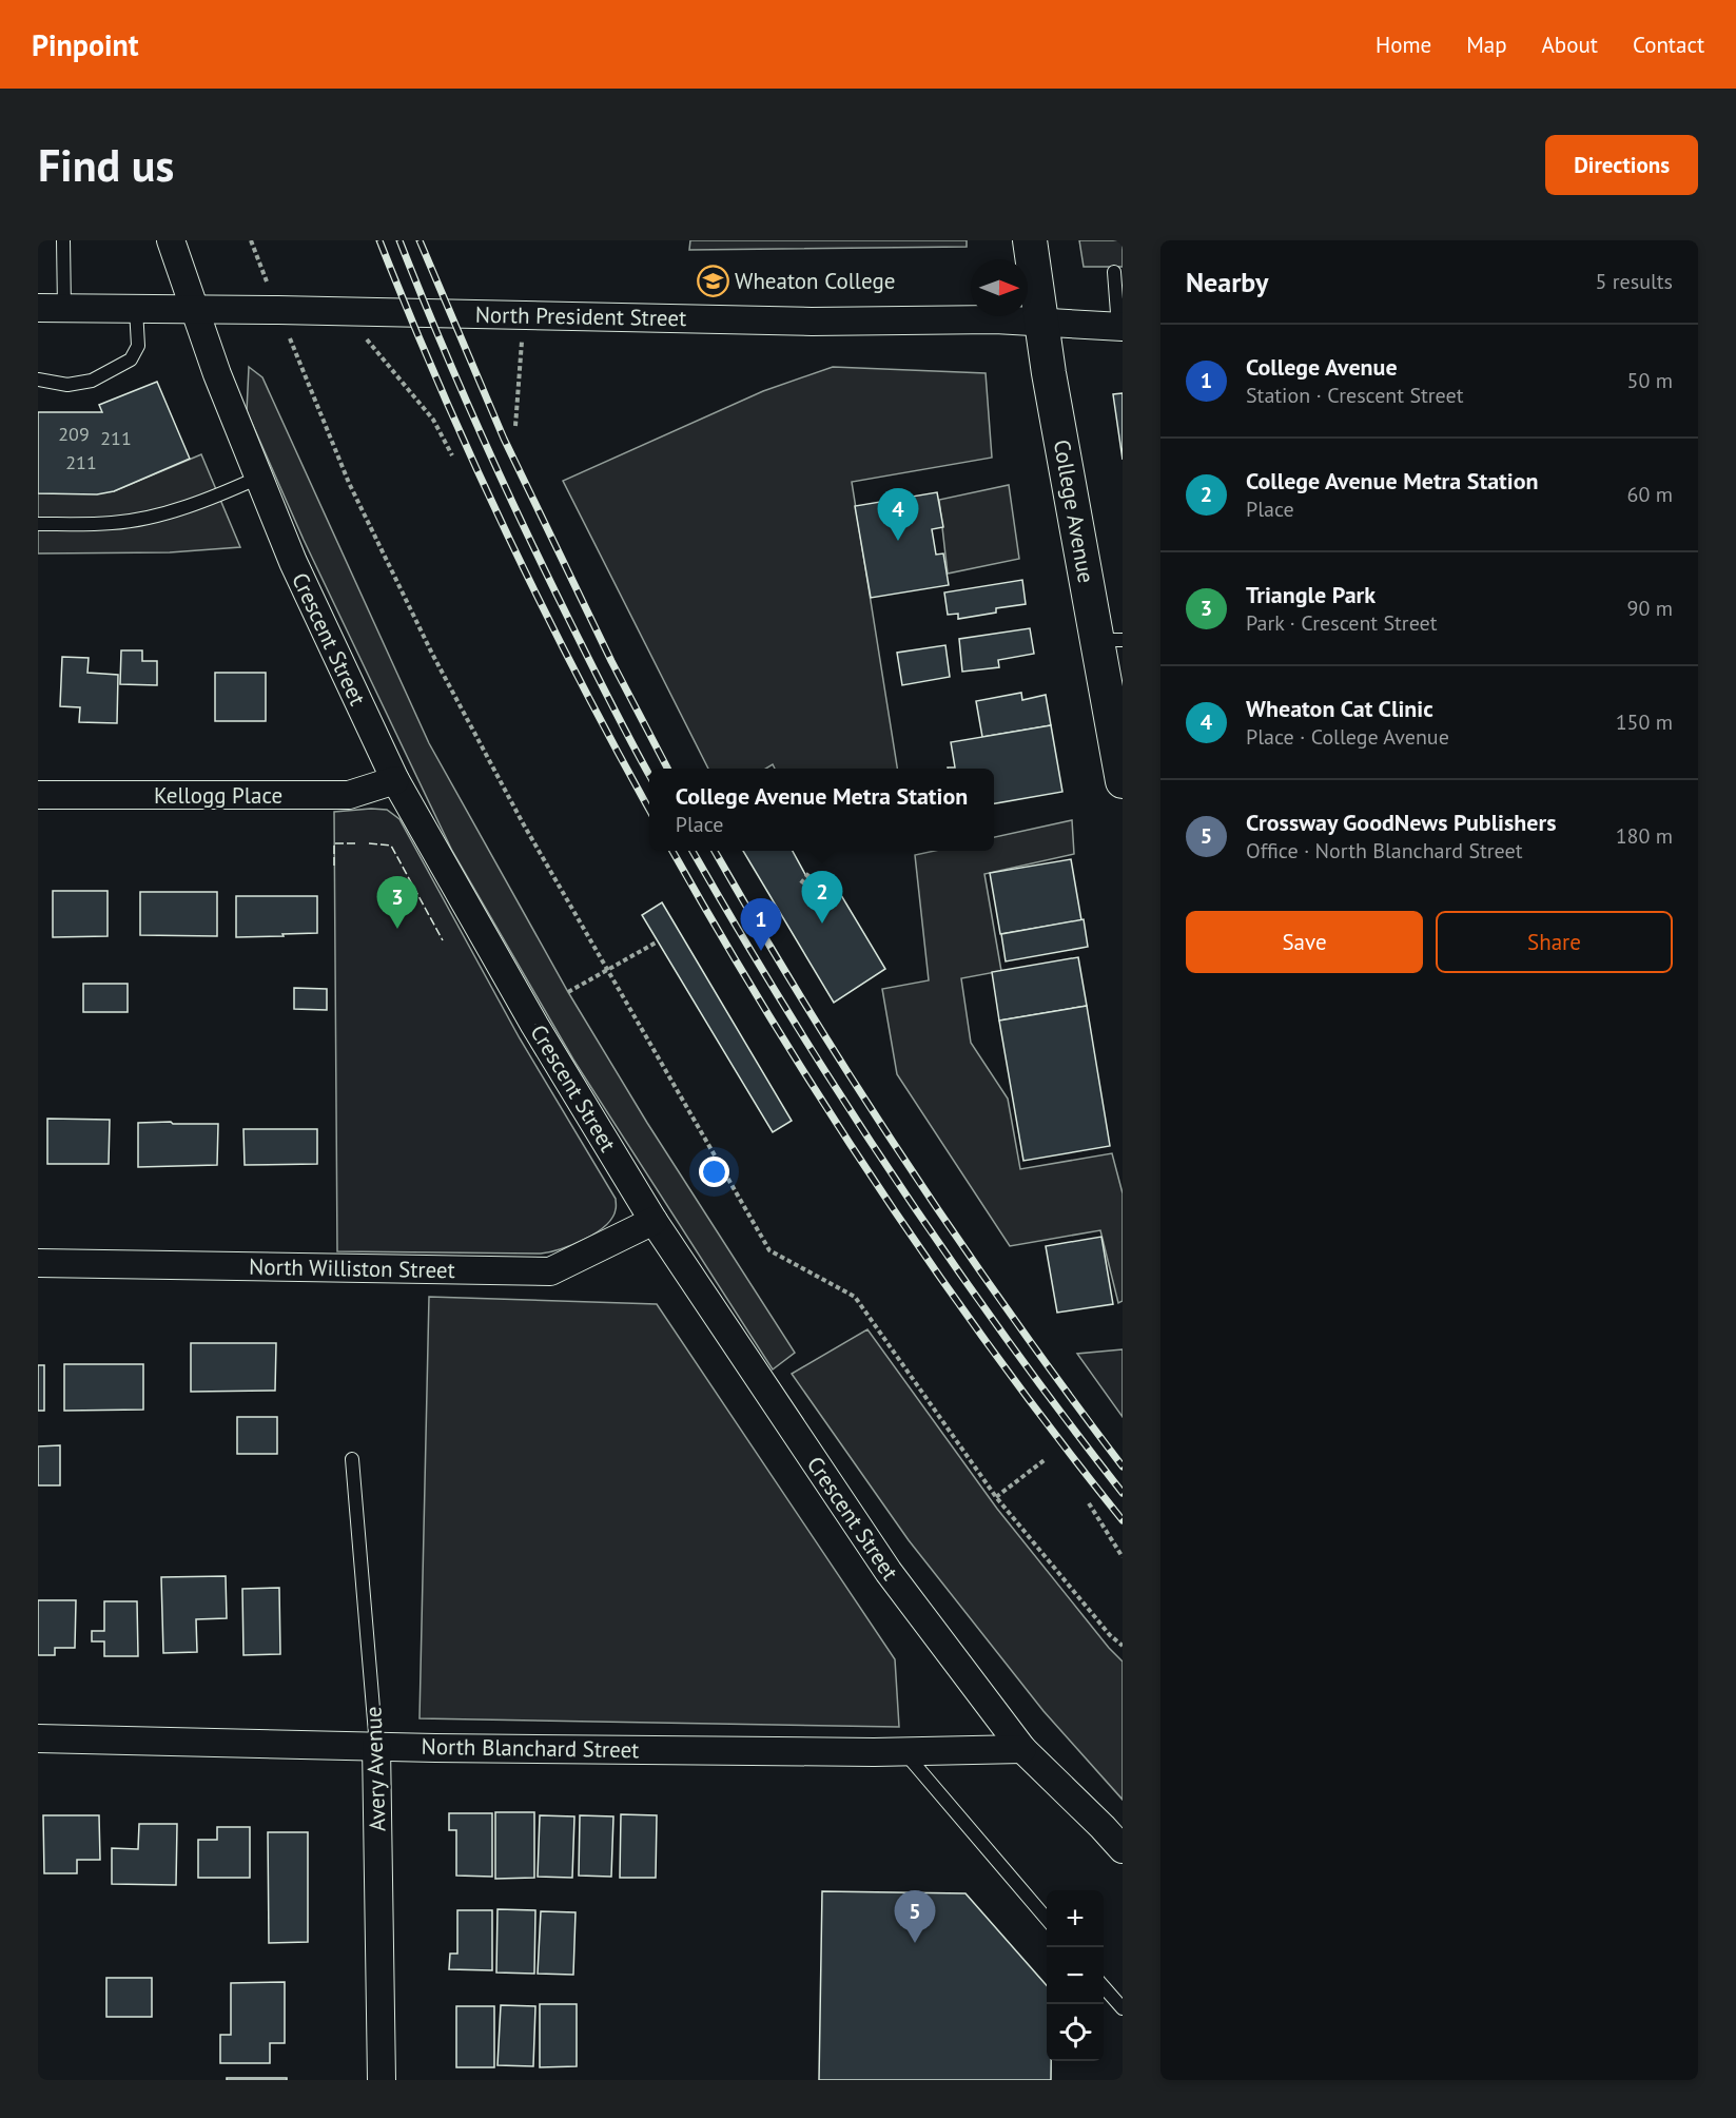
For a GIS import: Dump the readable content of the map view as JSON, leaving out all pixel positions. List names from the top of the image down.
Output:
{
  "streets": {
    "street": [
      "North President Street",
      "College Avenue",
      "Crescent Street",
      "Kellogg Place",
      "North Williston Street",
      "North Blanchard Street",
      "Avery Avenue"
    ]
  },
  "crossings": [
    ["North President Street", "College Avenue"],
    ["North President Street", "Crescent Street"],
    ["Crescent Street", "Kellogg Place"],
    ["Crescent Street", "North Williston Street"],
    ["Crescent Street", "North Blanchard Street"],
    ["North Blanchard Street", "Avery Avenue"]
  ],
  "places": {
    "school or university": ["Wheaton College"]
  },
  "house_numbers": ["209", "211", "211"],
  "north": "right",
  "page": {
    "header": "Pinpoint",
    "nav": [
      "Home",
      "Map",
      "About",
      "Contact"
    ],
    "buttons": [
      "Directions",
      ["Save", "Share"]
    ],
    "title": "Find us",
    "heading": ["Nearby", "5 results"],
    "list": [
      {
        "mark": "1",
        "name": "College Avenue",
        "note": "Station · Crescent Street",
        "value": "50 m"
      },
      {
        "mark": "2",
        "name": "College Avenue Metra Station",
        "note": "Place",
        "value": "60 m"
      },
      {
        "mark": "3",
        "name": "Triangle Park",
        "note": "Park · Crescent Street",
        "value": "90 m"
      },
      {
        "mark": "4",
        "name": "Wheaton Cat Clinic",
        "note": "Place · College Avenue",
        "value": "150 m"
      },
      {
        "mark": "5",
        "name": "Crossway GoodNews Publishers",
        "note": "Office · North Blanchard Street",
        "value": "180 m"
      }
    ],
    "pins": [
      "4",
      "2",
      "3",
      "1",
      "5"
    ],
    "popup": ["College Avenue Metra Station", "Place"],
    "map_buttons": ["+", "−"]
  }
}
